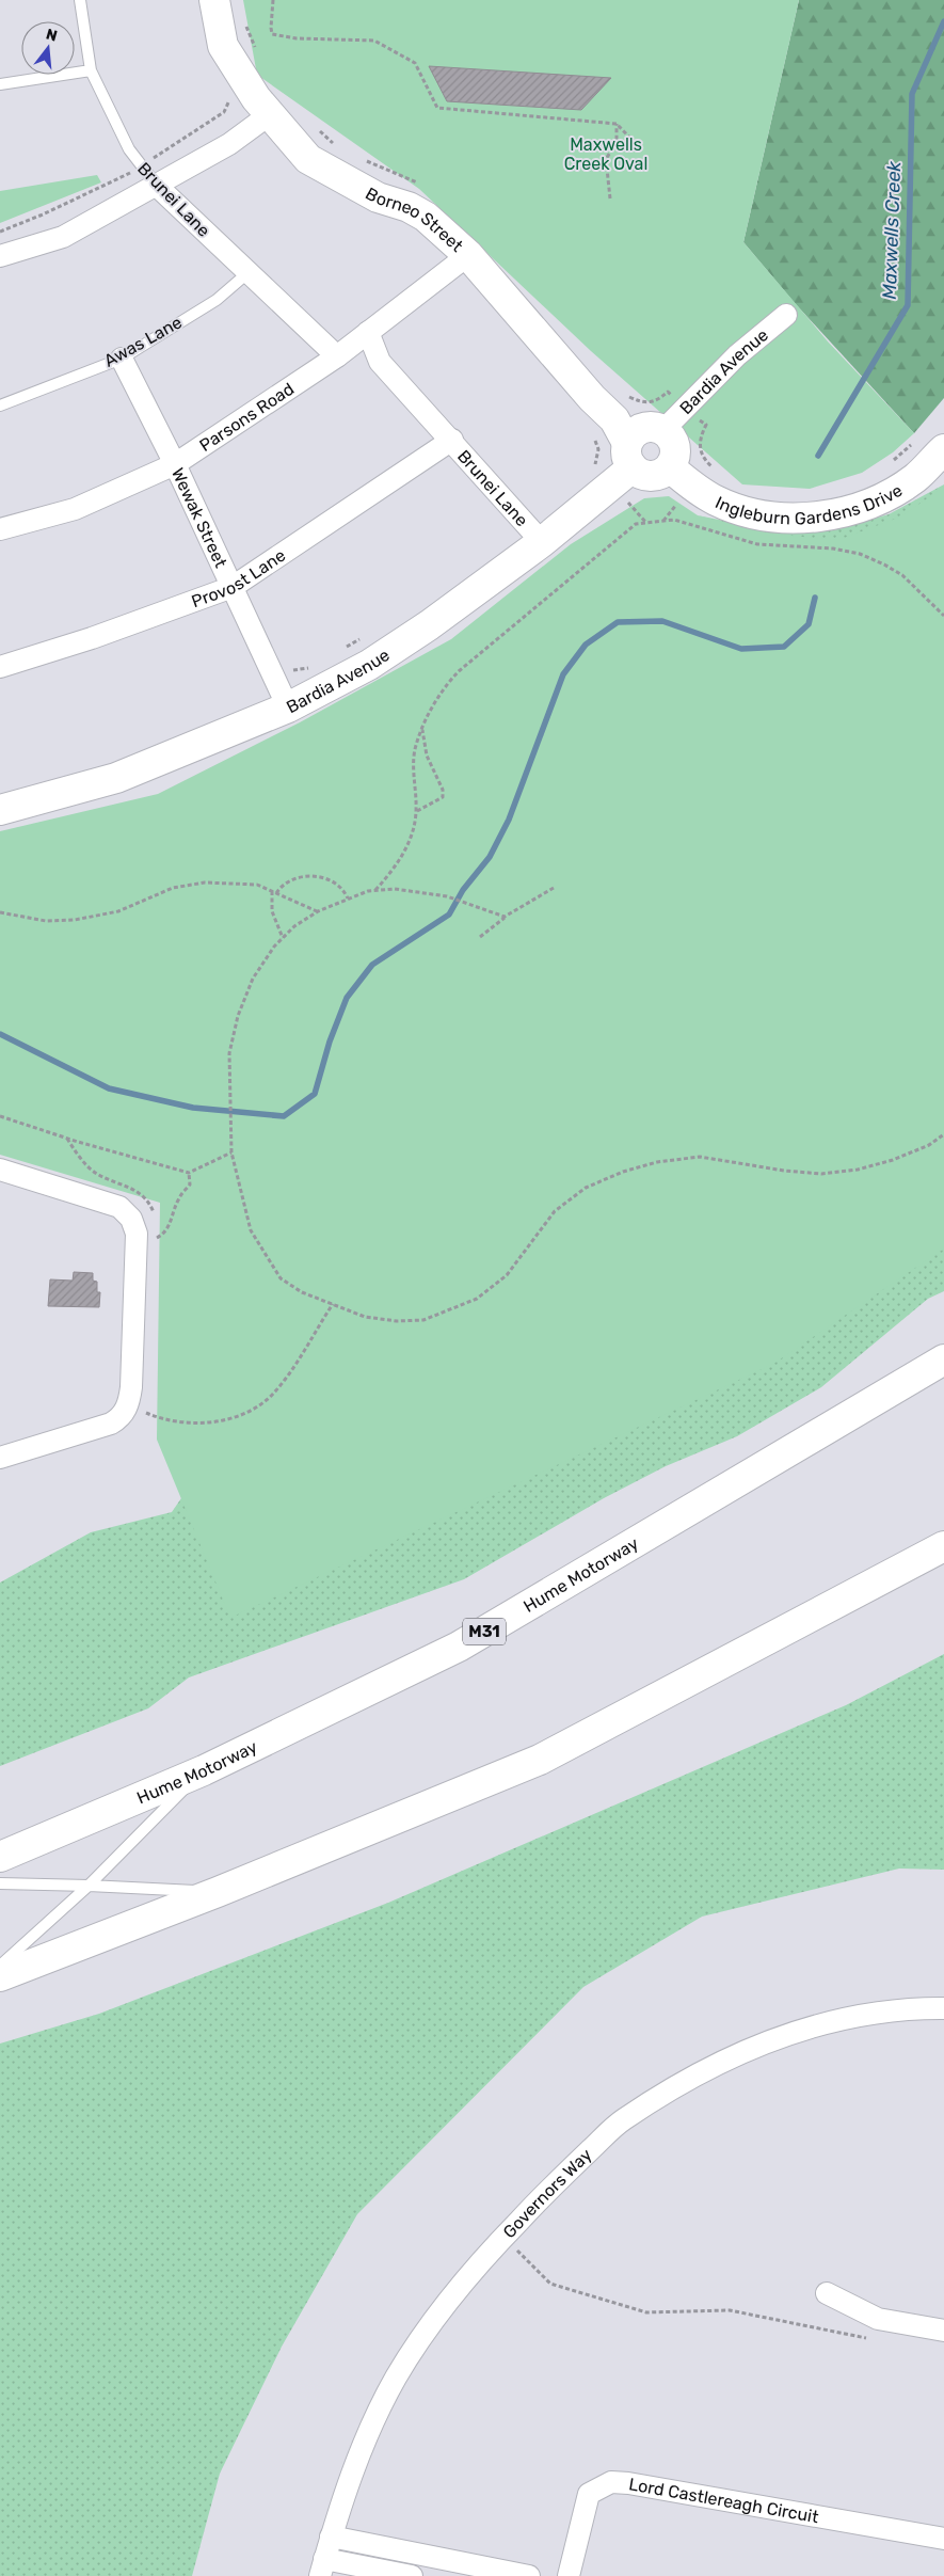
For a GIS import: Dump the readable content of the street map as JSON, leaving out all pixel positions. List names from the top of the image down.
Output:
{
  "streets": {
    "main road": [
      "Borneo Street",
      "Bardia Avenue",
      "Ingleburn Gardens Drive",
      "Hume Motorway",
      "M31"
    ],
    "street": [
      "Brunei Lane",
      "Parsons Road",
      "Wewak Street",
      "Provost Lane",
      "Governors Way",
      "Lord Castlereagh Circuit"
    ],
    "lane": ["Awas Lane"]
  },
  "crossings": [
    ["Brunei Lane", "Awas Lane"],
    ["Brunei Lane", "Bardia Avenue"],
    ["Brunei Lane", "Parsons Road"],
    ["Brunei Lane", "Provost Lane"],
    ["Borneo Street", "Bardia Avenue"],
    ["Borneo Street", "Parsons Road"],
    ["Borneo Street", "Ingleburn Gardens Drive"],
    ["Awas Lane", "Wewak Street"],
    ["Bardia Avenue", "Ingleburn Gardens Drive"],
    ["Bardia Avenue", "Wewak Street"],
    ["Parsons Road", "Wewak Street"],
    ["Wewak Street", "Provost Lane"]
  ],
  "water": ["Maxwells Creek"],
  "parks": ["Maxwells Creek Oval"],
  "north": "top"
}
